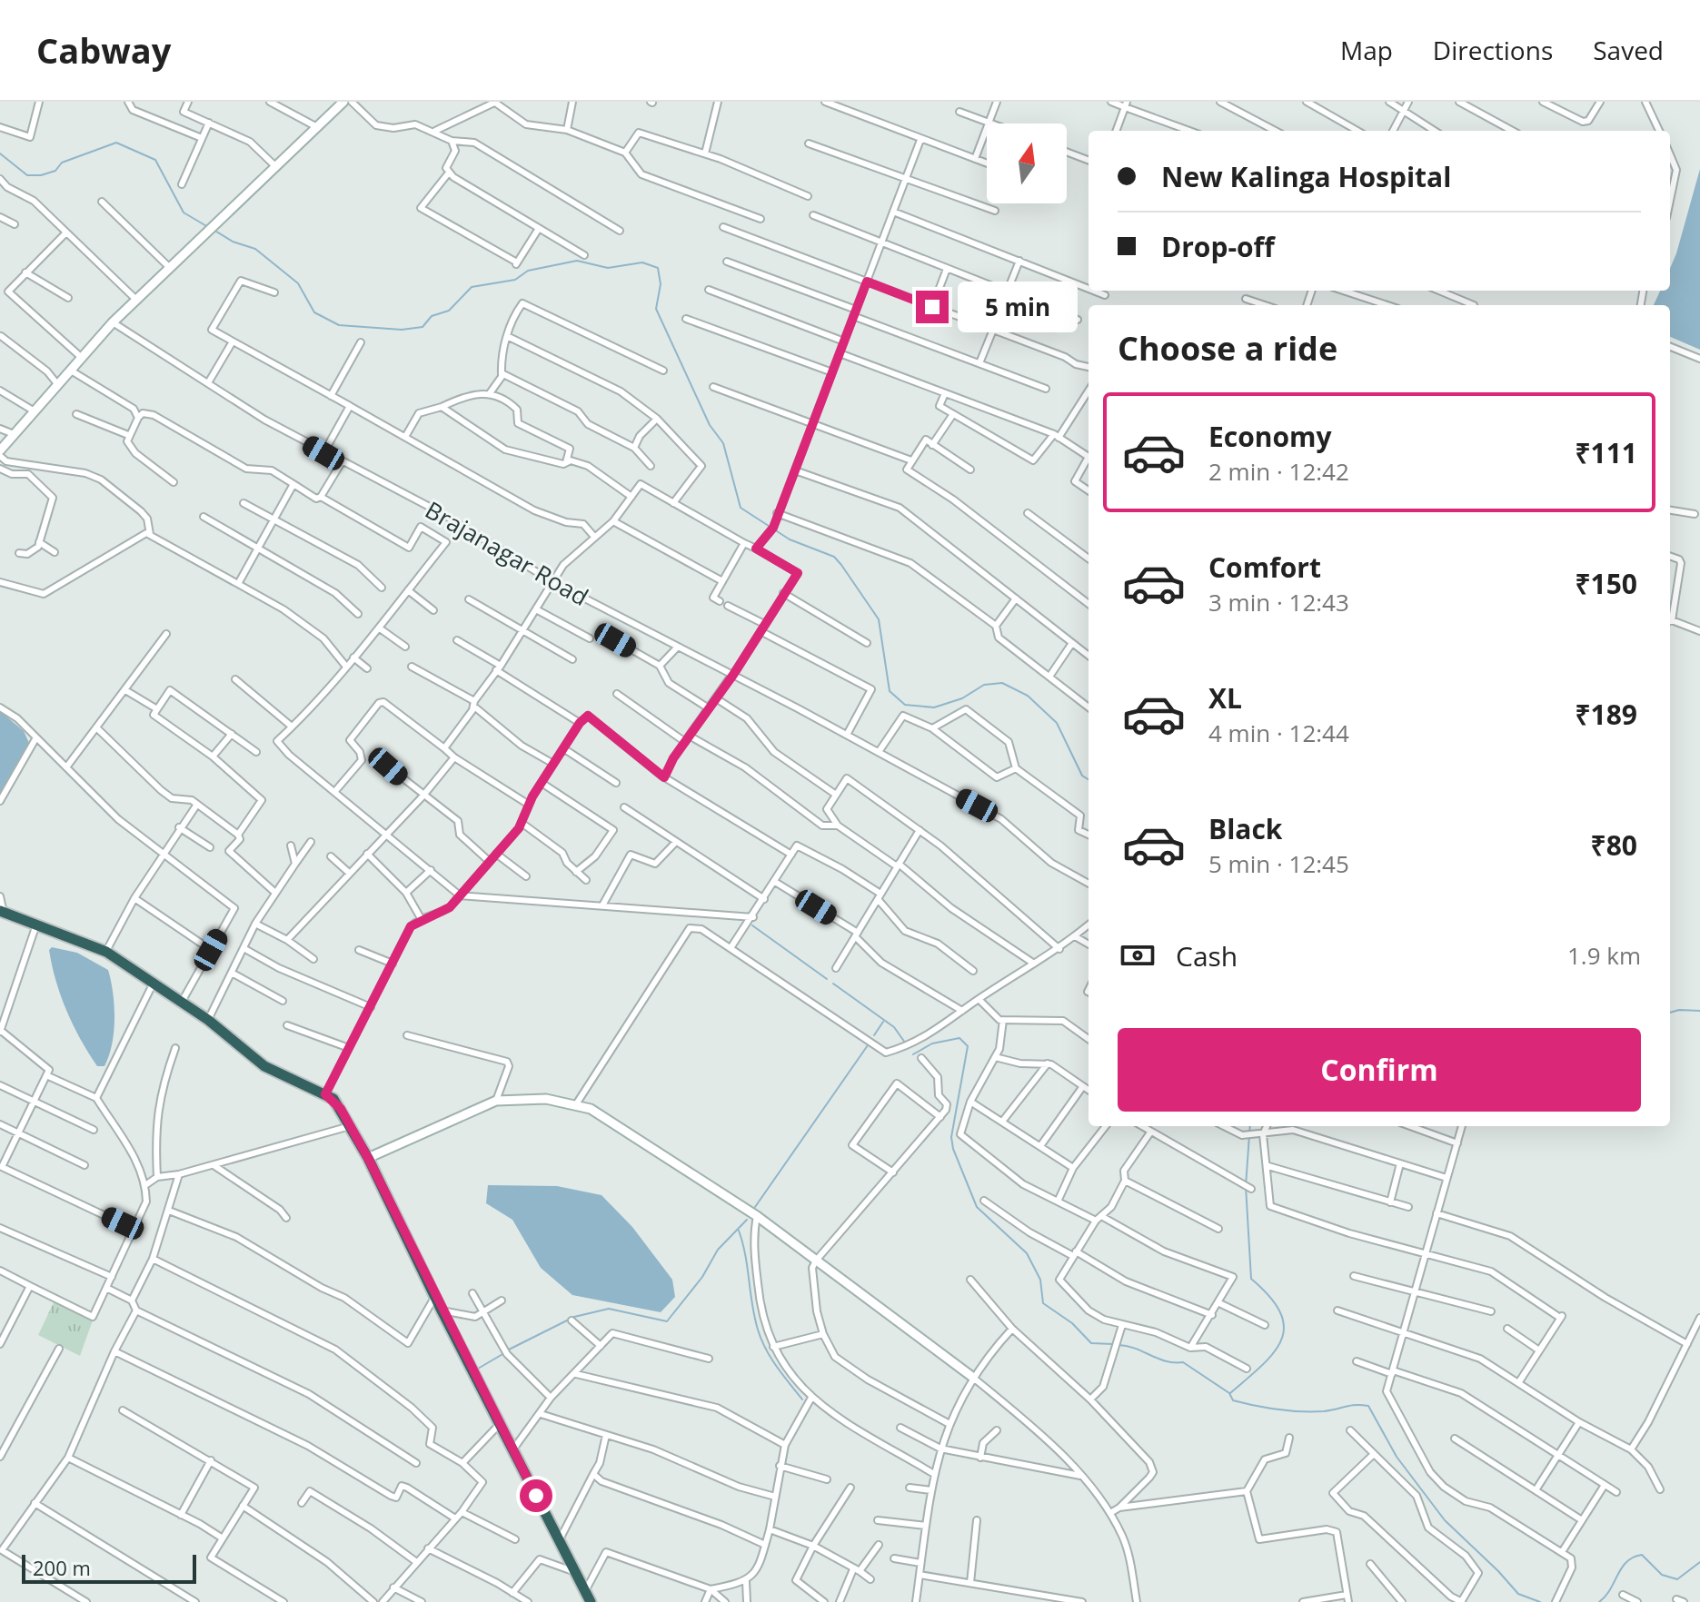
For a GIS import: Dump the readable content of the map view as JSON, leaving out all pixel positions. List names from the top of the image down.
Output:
{
  "streets": {
    "street": ["Brajanagar Road"]
  },
  "scale_bar": "200 m",
  "north": "top",
  "page": {
    "header": "Cabway",
    "nav": ["Map", "Directions", "Saved"],
    "banner": ["New Kalinga Hospital", "Drop-off"],
    "bubble": "5 min",
    "heading": "Choose a ride",
    "list": [
      {
        "name": "Economy",
        "note": "2 min · 12:42",
        "value": "₹111"
      },
      {
        "name": "Comfort",
        "note": "3 min · 12:43",
        "value": "₹150"
      },
      {
        "name": "XL",
        "note": "4 min · 12:44",
        "value": "₹189"
      },
      {
        "name": "Black",
        "note": "5 min · 12:45",
        "value": "₹80"
      }
    ],
    "pay": ["Cash", "1.9 km"],
    "buttons": "Confirm",
    "scale": "200 m"
  }
}
